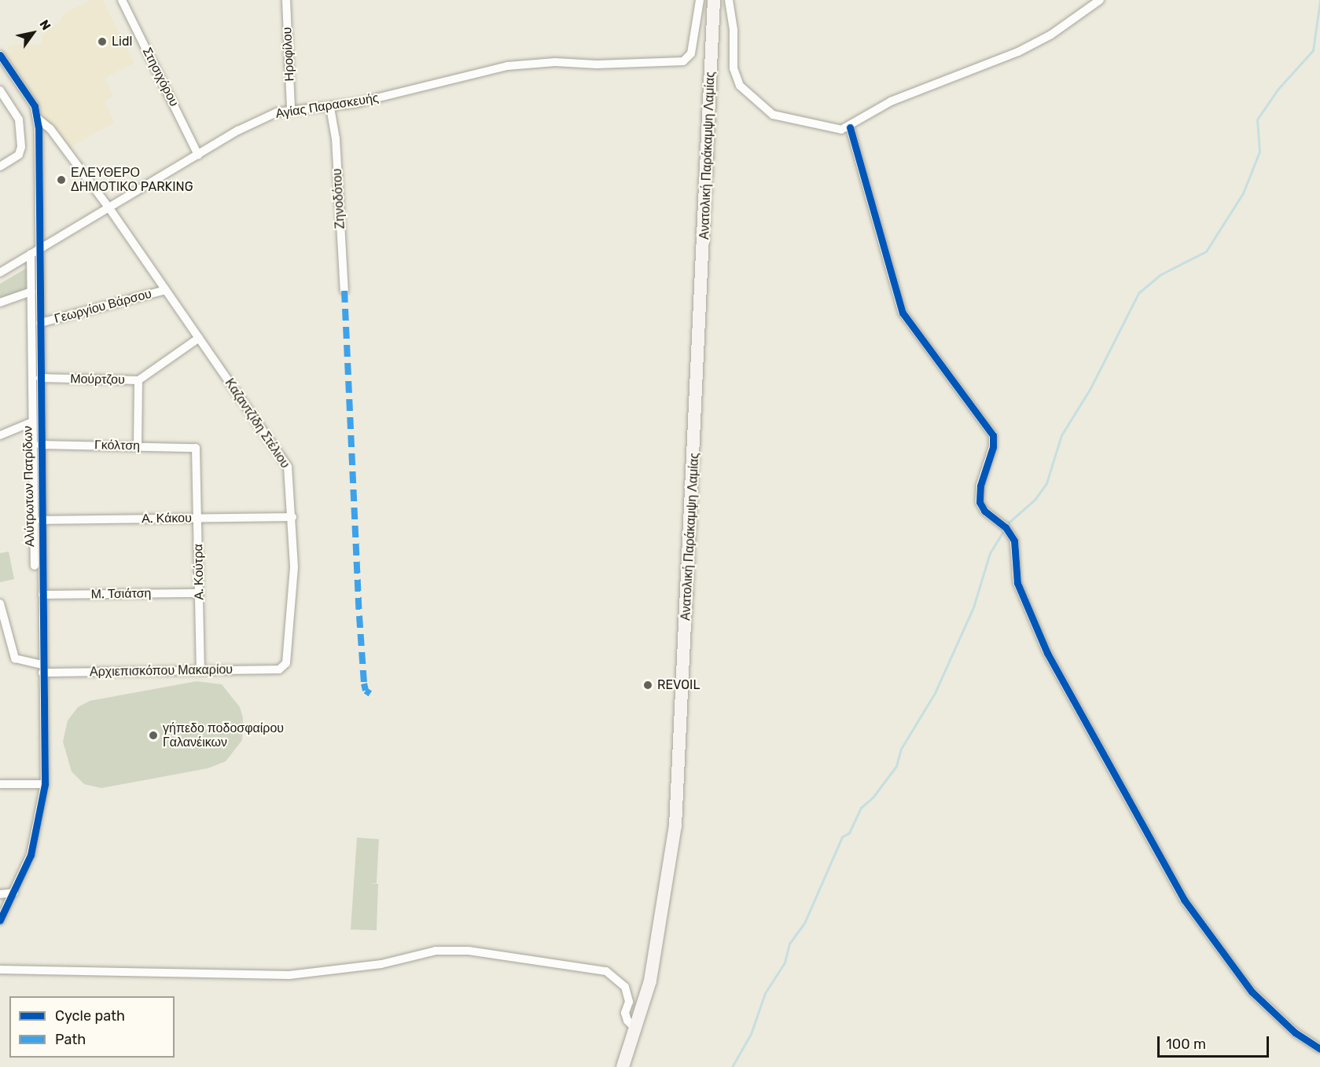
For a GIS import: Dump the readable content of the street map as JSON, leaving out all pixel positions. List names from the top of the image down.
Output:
{
  "streets": {
    "main road": ["Ανατολική Παράκαμψη Λαμίας"],
    "street": [
      "Ηροφίλου",
      "Στησιχόρου",
      "Αγίας Παρασκευής",
      "Ζηνοδότου",
      "Γεωργίου Βάρσου",
      "Μούρτζου",
      "Καζαντζίδη Στέλιου",
      "Γκόλτση",
      "Αλύτρωτων Πατρίδων",
      "Α. Κάκου",
      "Α. Κούτρα",
      "Μ. Τσιάτση",
      "Αρχιεπισκόπου Μακαρίου"
    ]
  },
  "crossings": [
    ["Ηροφίλου", "Αγίας Παρασκευής"],
    ["Στησιχόρου", "Αγίας Παρασκευής"],
    ["Αγίας Παρασκευής", "Ζηνοδότου"],
    ["Αγίας Παρασκευής", "Καζαντζίδη Στέλιου"],
    ["Αγίας Παρασκευής", "Αλύτρωτων Πατρίδων"],
    ["Γεωργίου Βάρσου", "Καζαντζίδη Στέλιου"],
    ["Γεωργίου Βάρσου", "Αλύτρωτων Πατρίδων"],
    ["Μούρτζου", "Καζαντζίδη Στέλιου"],
    ["Μούρτζου", "Αλύτρωτων Πατρίδων"],
    ["Καζαντζίδη Στέλιου", "Αλύτρωτων Πατρίδων"],
    ["Καζαντζίδη Στέλιου", "Α. Κάκου"],
    ["Καζαντζίδη Στέλιου", "Αρχιεπισκόπου Μακαρίου"],
    ["Γκόλτση", "Αλύτρωτων Πατρίδων"],
    ["Γκόλτση", "Α. Κούτρα"],
    ["Αλύτρωτων Πατρίδων", "Α. Κάκου"],
    ["Αλύτρωτων Πατρίδων", "Μ. Τσιάτση"],
    ["Αλύτρωτων Πατρίδων", "Αρχιεπισκόπου Μακαρίου"],
    ["Α. Κάκου", "Α. Κούτρα"],
    ["Α. Κούτρα", "Μ. Τσιάτση"],
    ["Α. Κούτρα", "Αρχιεπισκόπου Μακαρίου"]
  ],
  "places": [
    "Lidl",
    "ΕΛΕΥΘΕΡΟ ΔΗΜΟΤΙΚΟ PARKING",
    "REVOIL",
    "γήπεδο ποδοσφαίρου Γαλανέικων"
  ],
  "legend": ["Cycle path", "Path"],
  "scale_bar": "100 m",
  "north": "top right"
}
